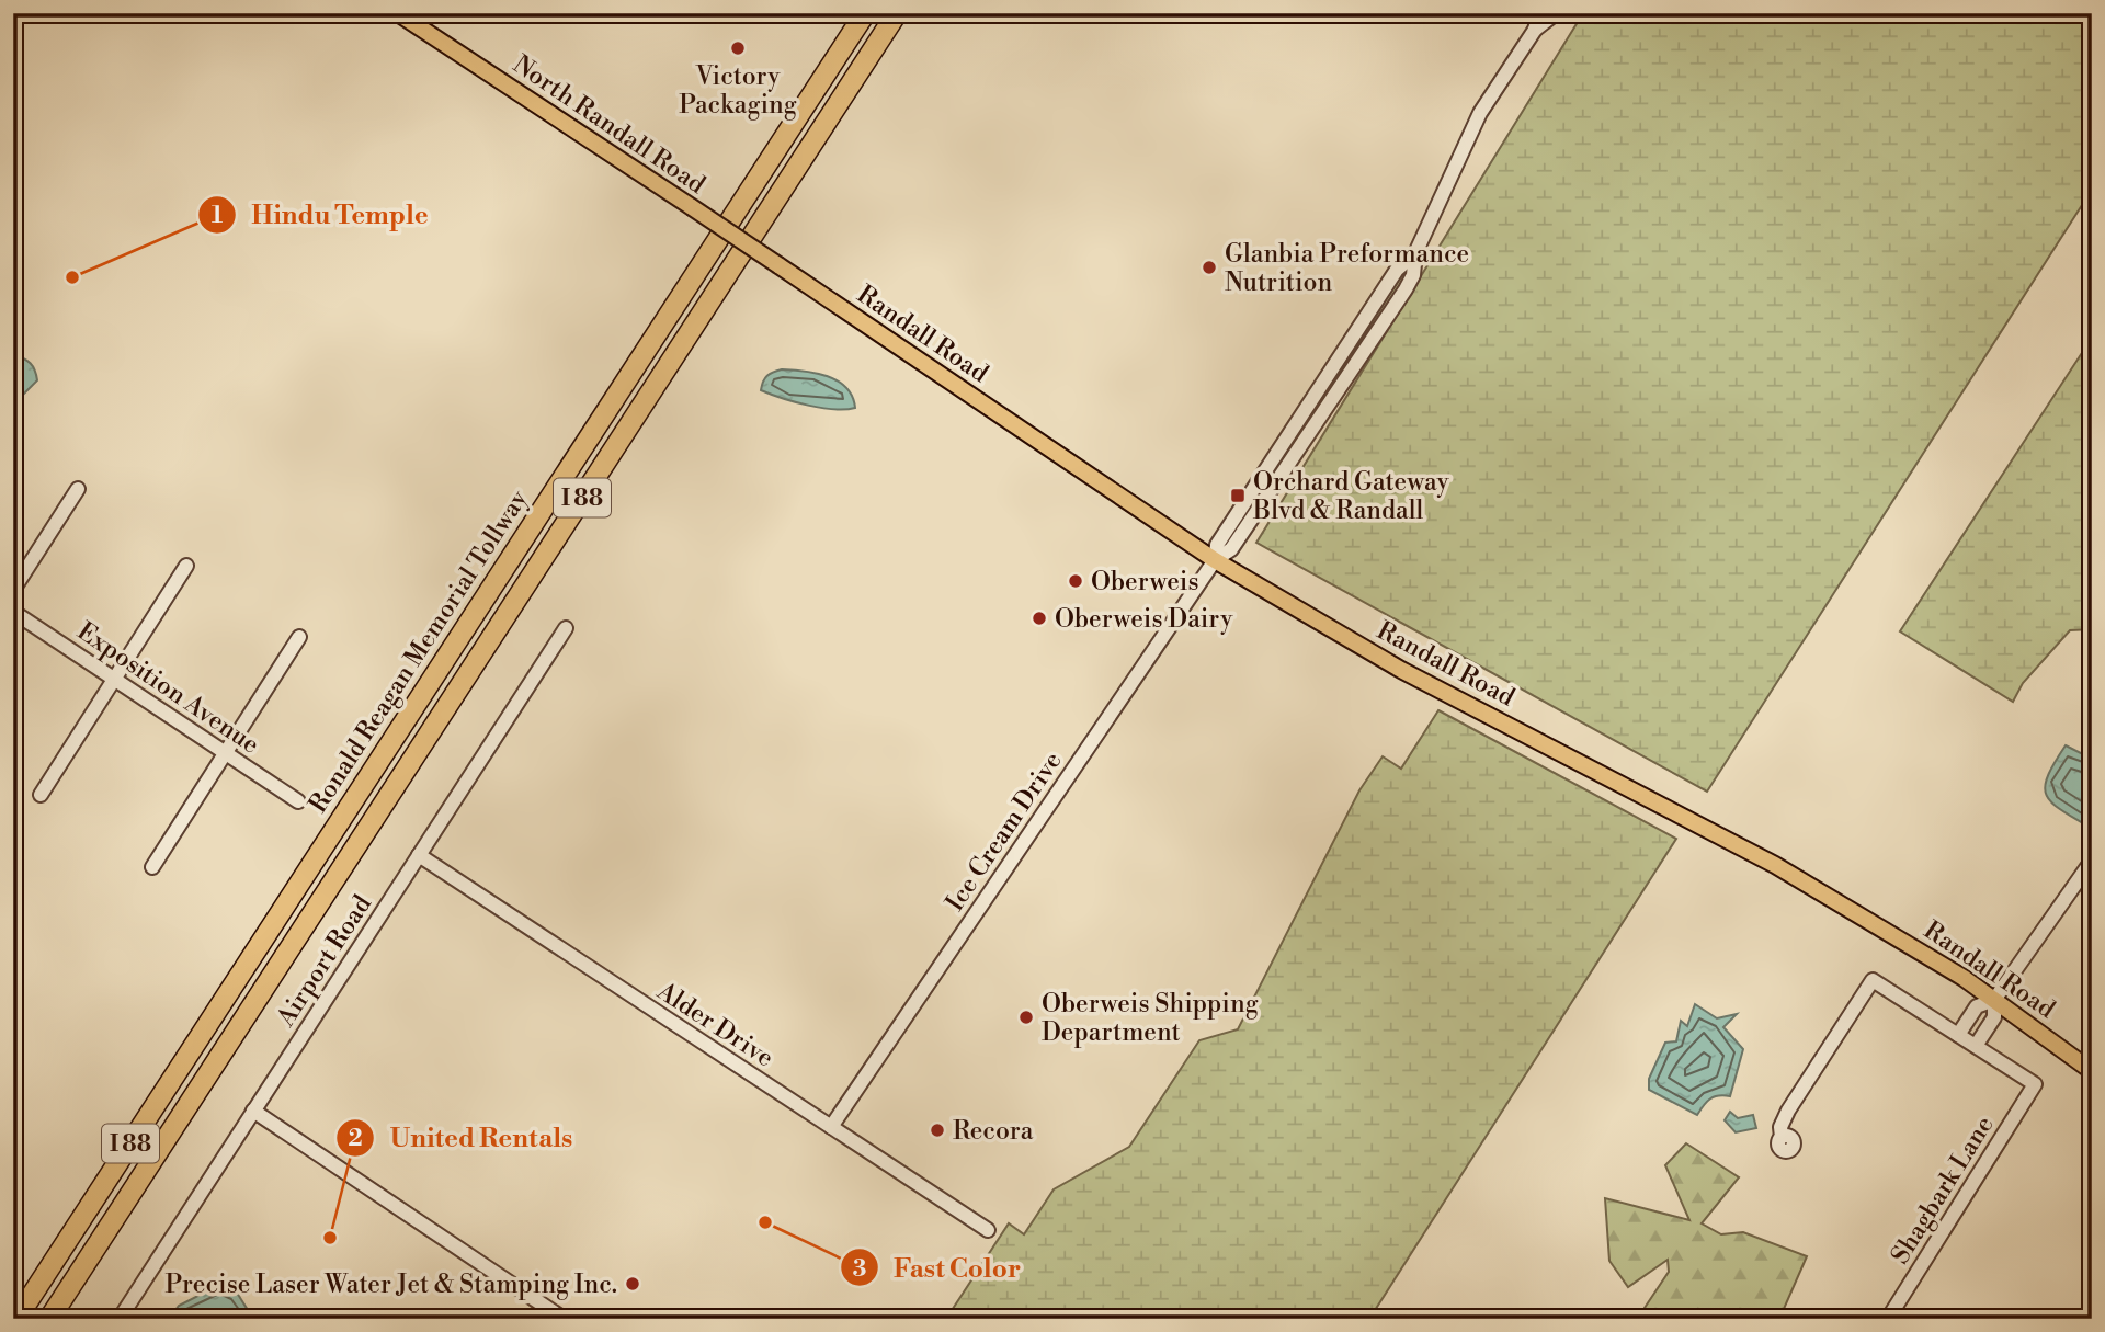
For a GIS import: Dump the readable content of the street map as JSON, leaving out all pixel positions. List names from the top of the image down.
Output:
{
  "streets": {
    "highway": ["I 88", "Ronald Reagan Memorial Tollway"],
    "main road": ["North Randall Road", "Randall Road"],
    "street": [
      "Exposition Avenue",
      "Ice Cream Drive",
      "Airport Road",
      "Alder Drive",
      "Shagbark Lane"
    ]
  },
  "crossings": [
    ["North Randall Road", "Randall Road"],
    ["Randall Road", "Ice Cream Drive"],
    ["Ice Cream Drive", "Alder Drive"],
    ["Airport Road", "Alder Drive"]
  ],
  "places": {
    "other": [
      "Victory Packaging",
      "Glanbia Preformance Nutrition",
      "Hindu Temple",
      "Oberweis",
      "Oberweis Dairy",
      "Oberweis Shipping Department",
      "Recora",
      "Fast Color",
      "United Rentals",
      "Precise Laser Water Jet & Stamping Inc."
    ],
    "transit": ["Orchard Gateway Blvd & Randall"]
  }
}
